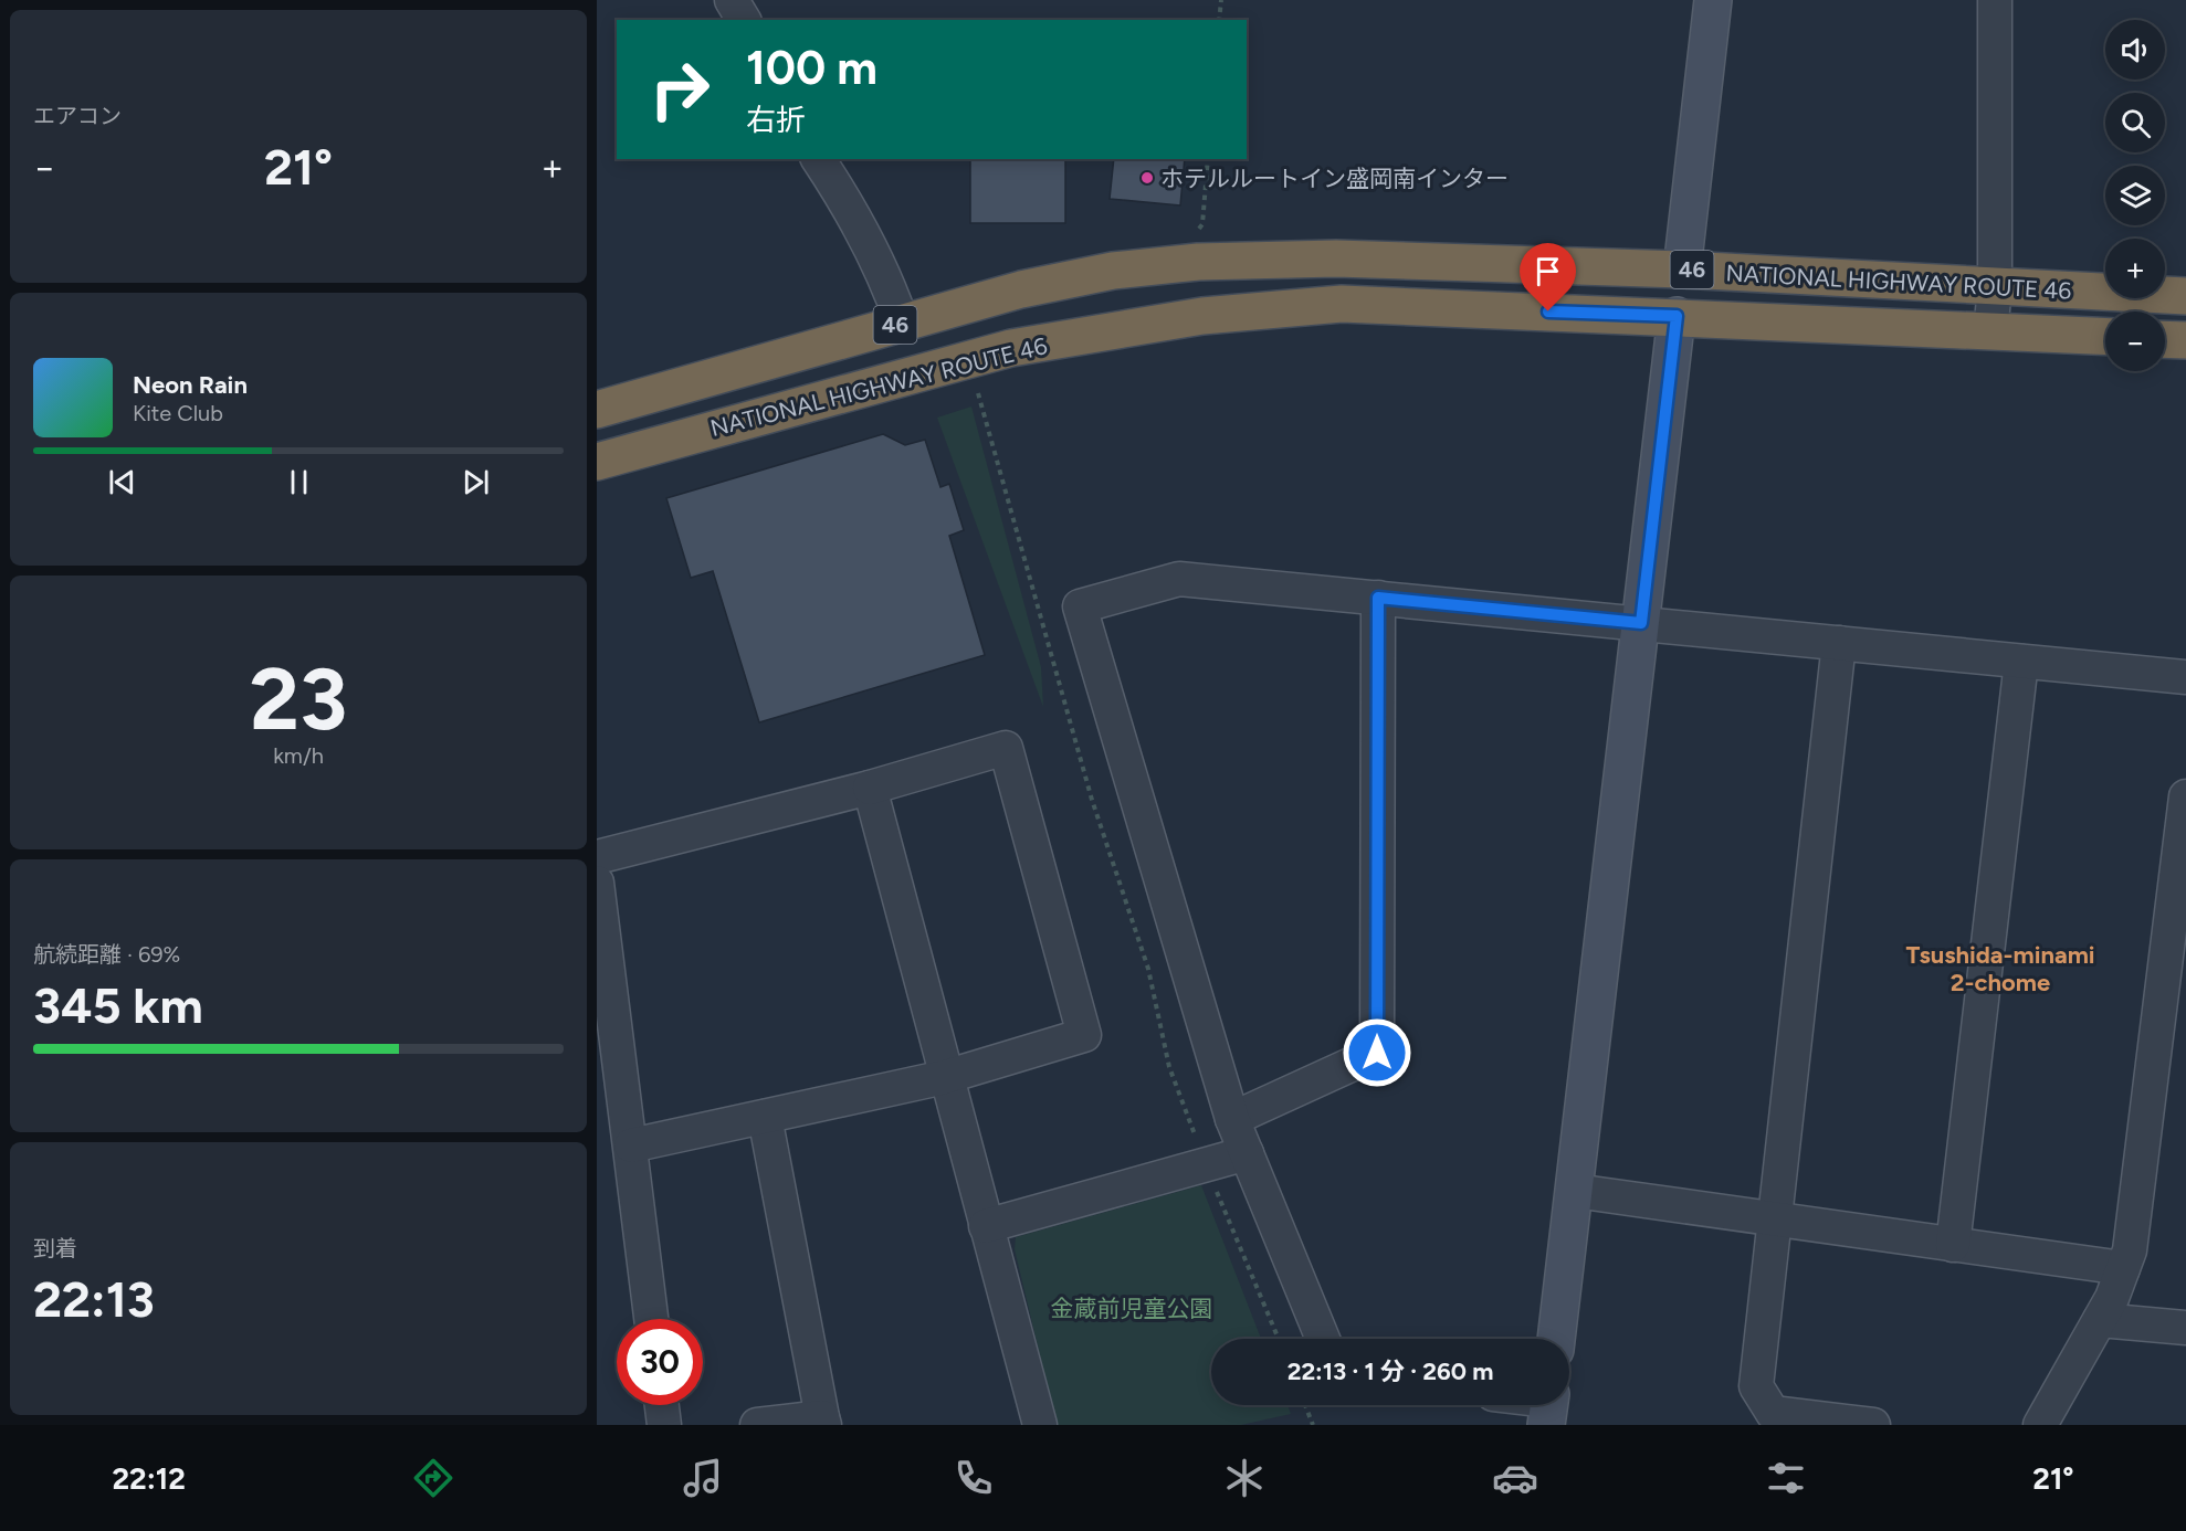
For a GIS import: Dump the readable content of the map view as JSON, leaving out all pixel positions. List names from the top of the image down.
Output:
{
  "streets": {
    "highway": ["46", "NATIONAL HIGHWAY ROUTE 46"]
  },
  "districts": ["Tsushida-minami 2-chome"],
  "parks": ["金蔵前児童公園"],
  "places": ["ホテルルートイン盛岡南インター"],
  "page": {
    "tile": [
      "エアコン",
      ["23", "km/h"],
      ["航続距離 · 69%", "345 km"],
      ["到着", "22:13"]
    ],
    "map_buttons": ["+", "−"],
    "turn": ["100 m", "右折"],
    "heat": ["−", "21°", "+"],
    "song": ["Neon Rain", "Kite Club"],
    "limit": "30",
    "trip": "22:13 · 1 分 · 260 m",
    "tabs": ["22:12", "21°"]
  }
}
